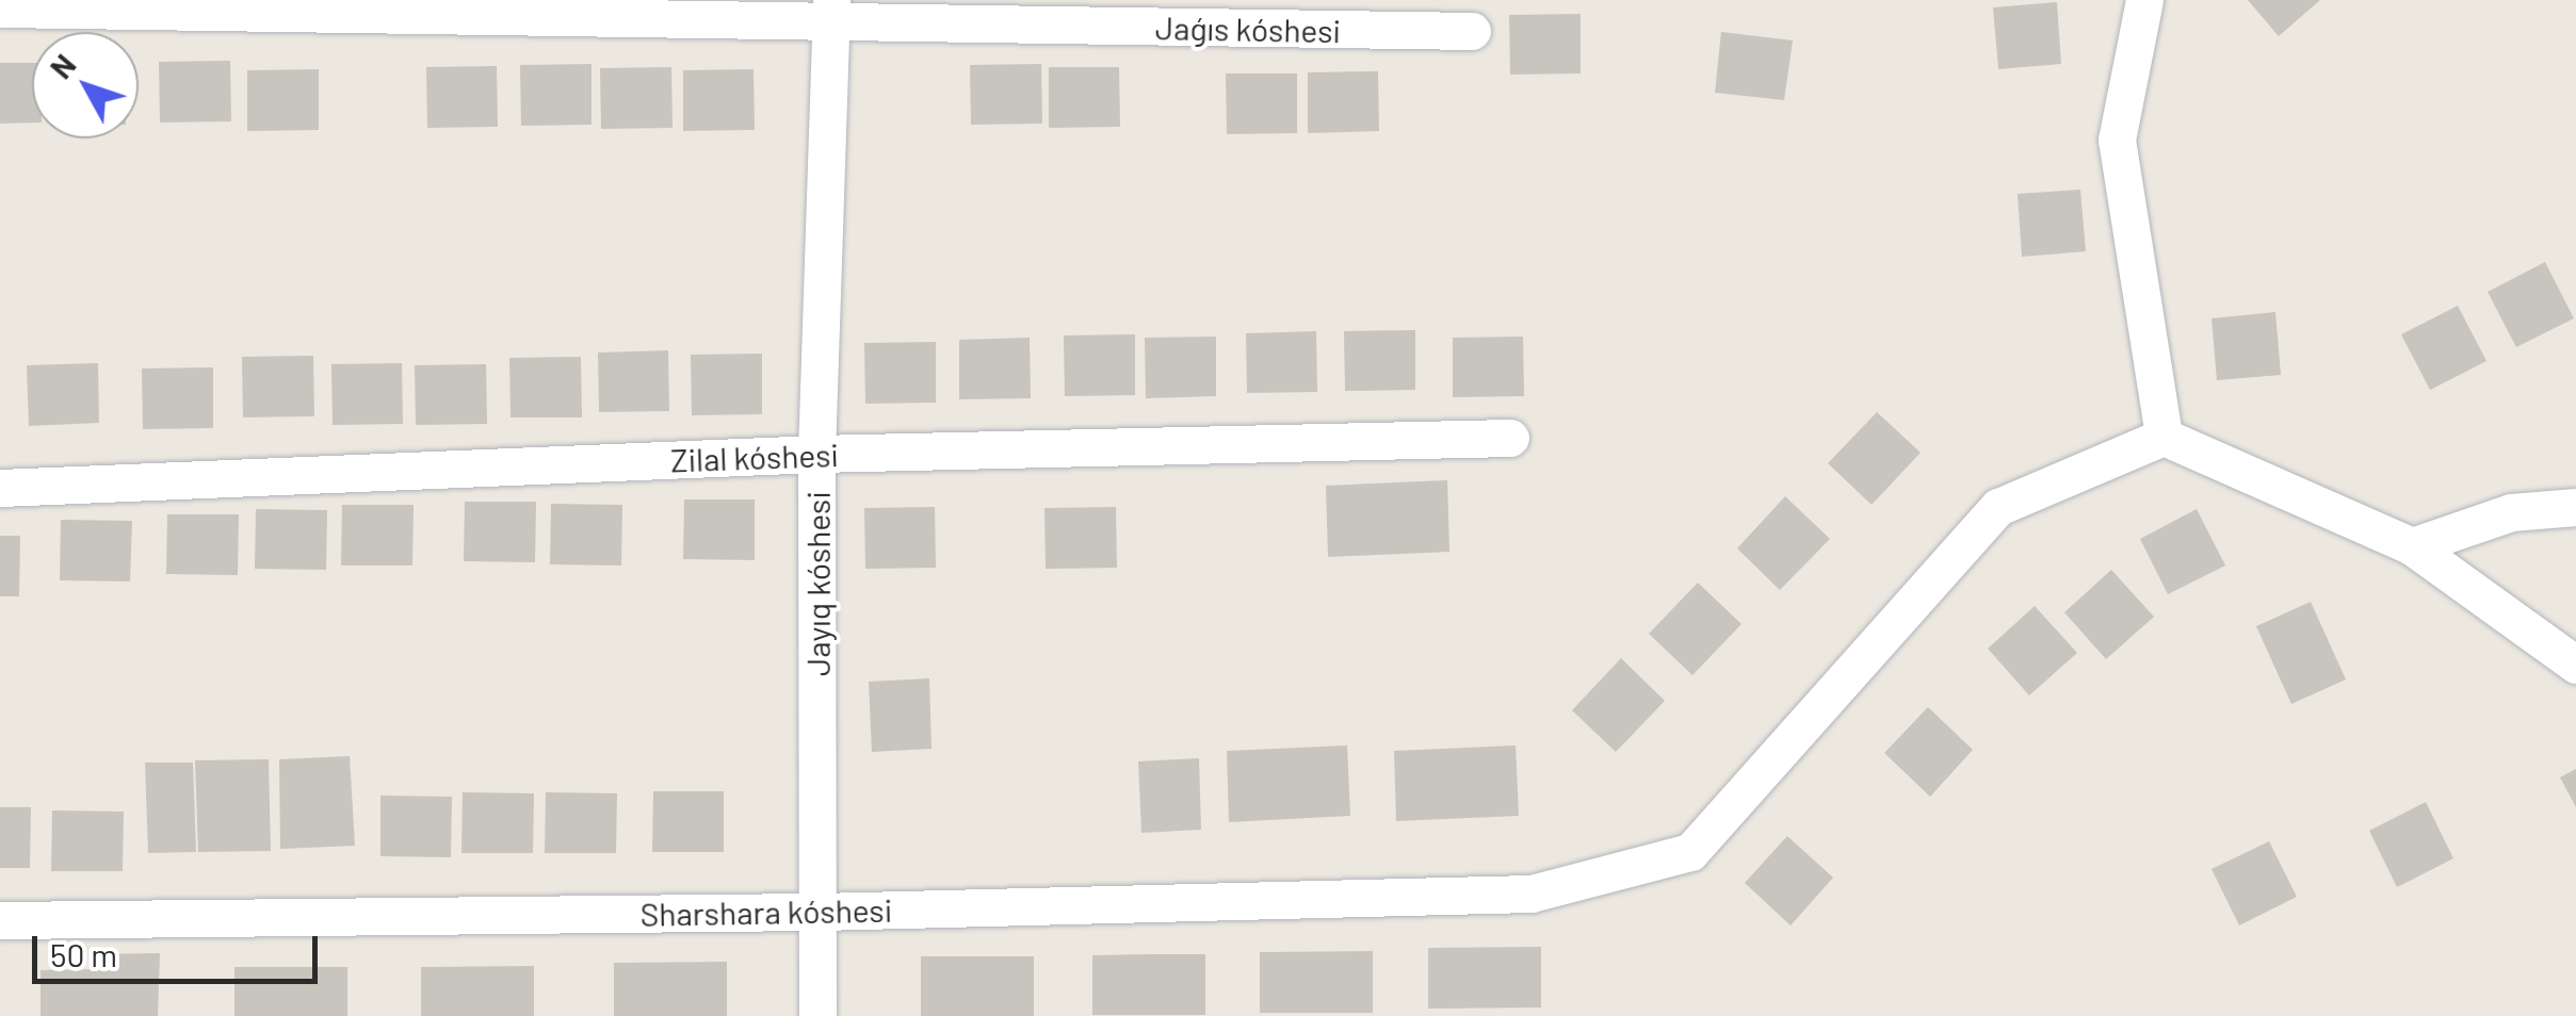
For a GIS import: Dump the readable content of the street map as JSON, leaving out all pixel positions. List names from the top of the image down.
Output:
{
  "streets": {
    "street": [
      "Jaǵıs kóshesi",
      "Zilal kóshesi",
      "Jayıq kóshesi",
      "Sharshara kóshesi"
    ]
  },
  "crossings": [
    ["Jaǵıs kóshesi", "Jayıq kóshesi"],
    ["Zilal kóshesi", "Jayıq kóshesi"],
    ["Jayıq kóshesi", "Sharshara kóshesi"]
  ],
  "scale_bar": "50 m",
  "north": "top left"
}
